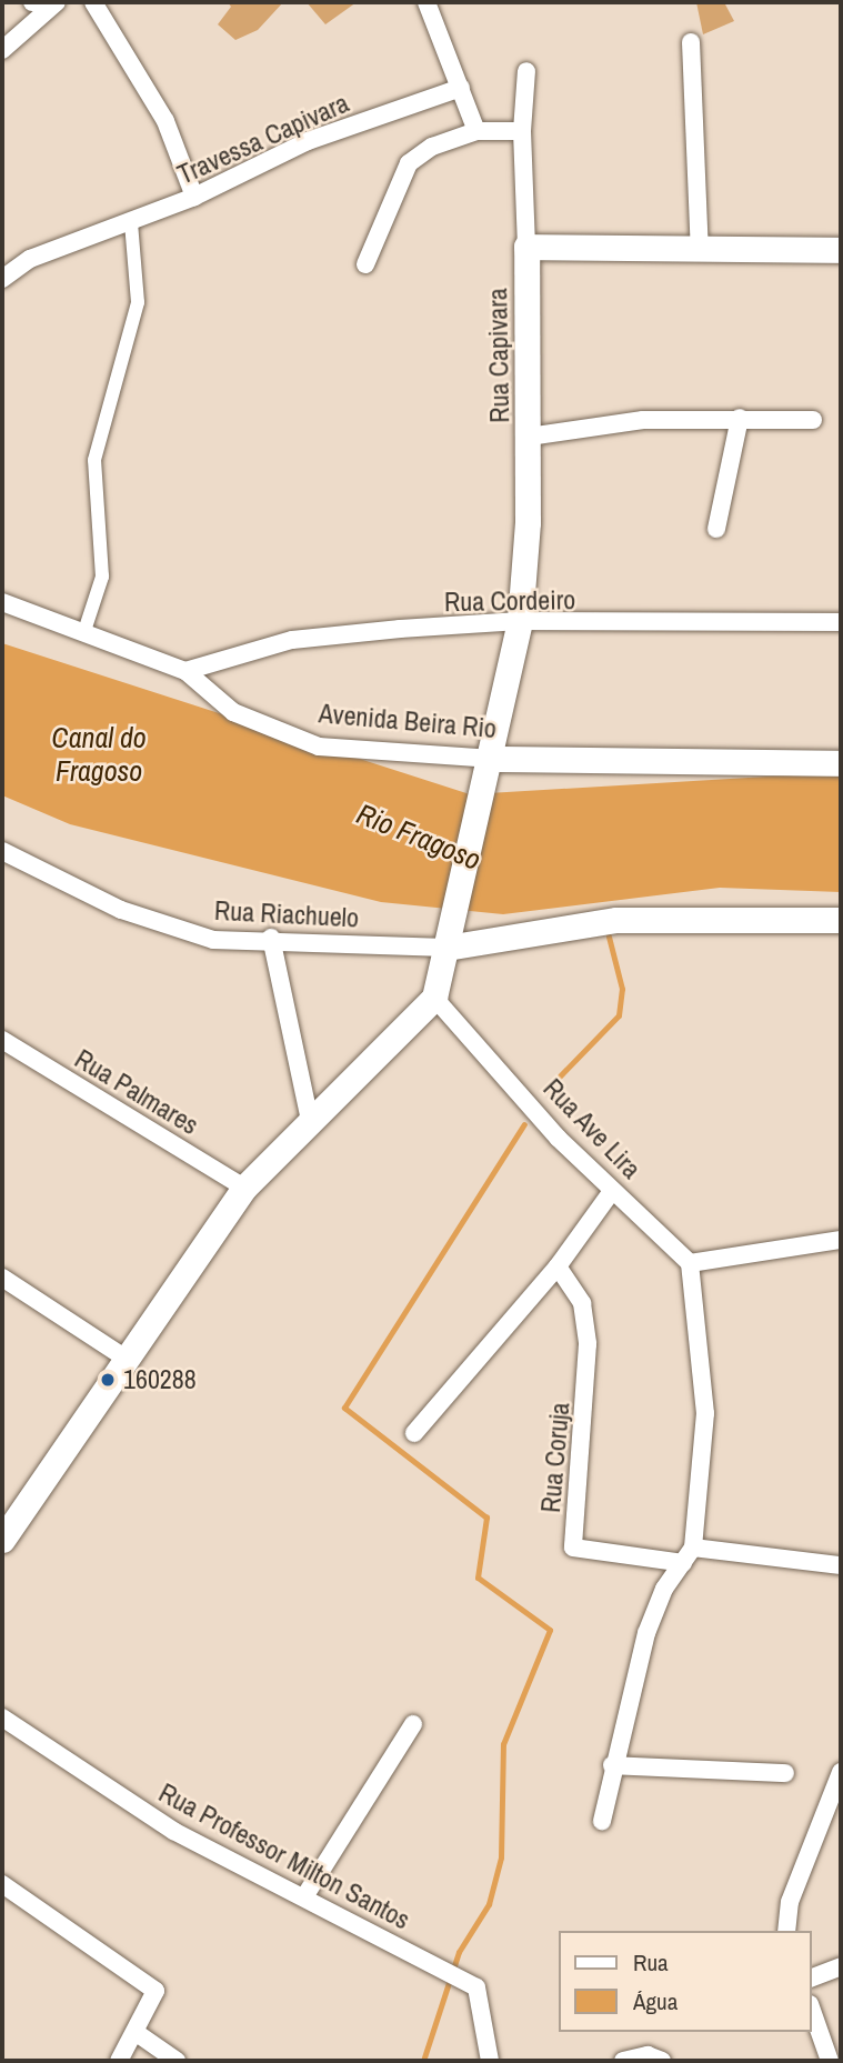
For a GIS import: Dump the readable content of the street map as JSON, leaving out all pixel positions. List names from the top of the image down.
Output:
{
  "streets": {
    "main road": ["Rua Capivara", "Avenida Beira Rio"],
    "street": [
      "Travessa Capivara",
      "Rua Cordeiro",
      "Rua Riachuelo",
      "Rua Palmares",
      "Rua Ave Lira",
      "Rua Coruja",
      "Rua Professor Milton Santos"
    ]
  },
  "crossings": [
    ["Rua Capivara", "Rua Cordeiro"],
    ["Rua Capivara", "Avenida Beira Rio"],
    ["Rua Cordeiro", "Avenida Beira Rio"]
  ],
  "water": ["Canal do Fragoso", "Rio Fragoso"],
  "places": ["160288"],
  "legend": ["Rua", "Água"]
}
